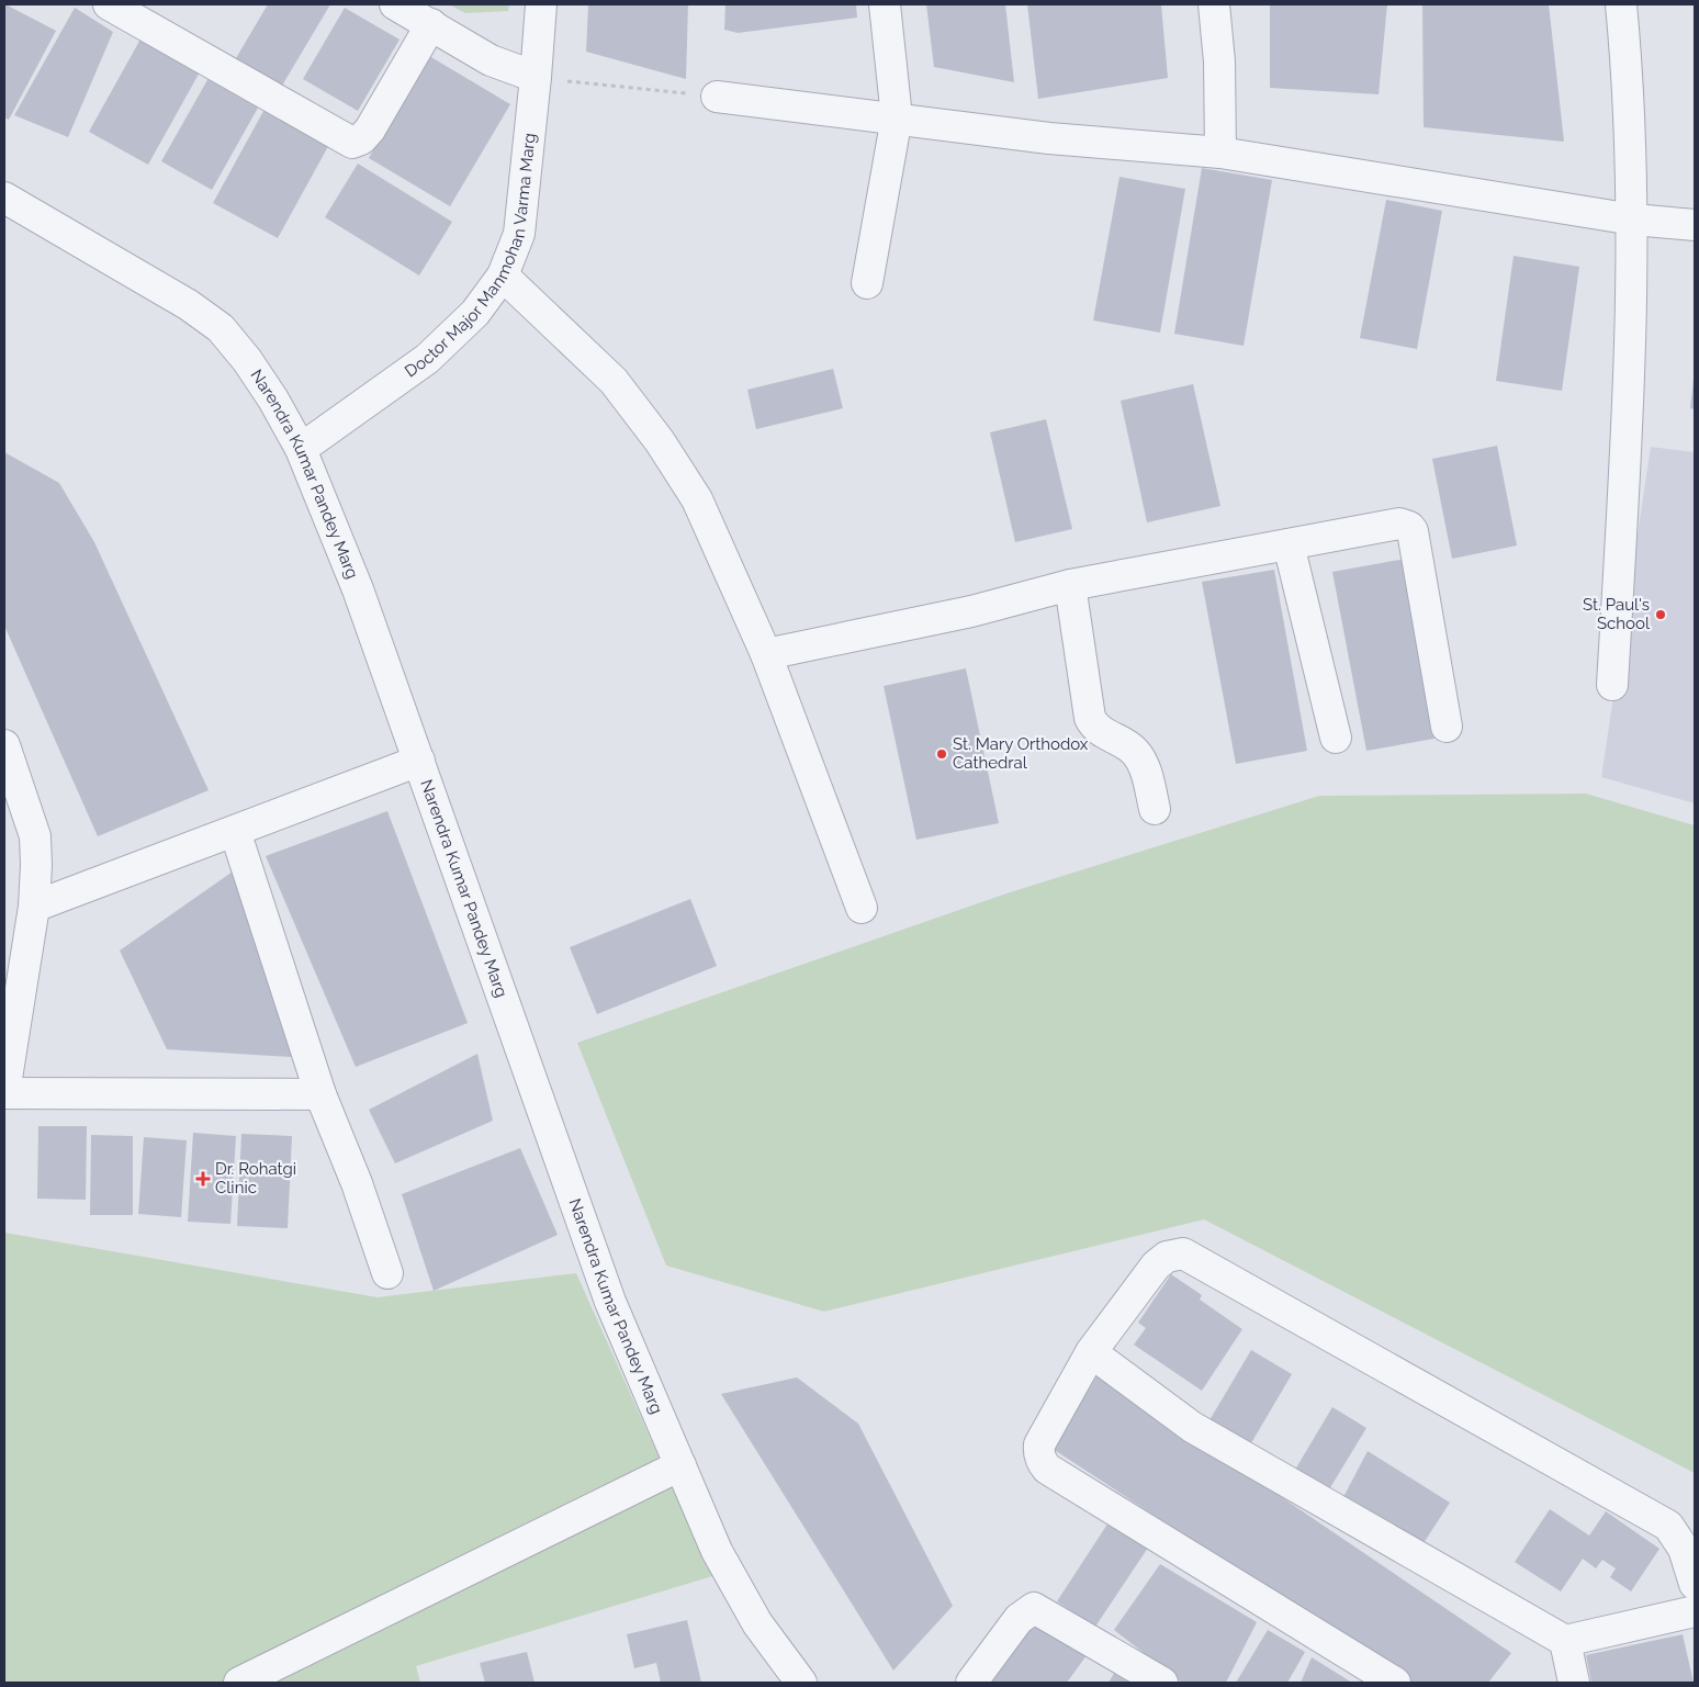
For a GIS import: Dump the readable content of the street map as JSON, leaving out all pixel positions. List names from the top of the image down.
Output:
{
  "streets": {
    "street": ["Doctor Major Manmohan Varma Marg", "Narendra Kumar Pandey Marg"]
  },
  "crossings": [
    ["Doctor Major Manmohan Varma Marg", "Narendra Kumar Pandey Marg"]
  ],
  "places": {
    "other": ["St. Paul's School", "St. Mary Orthodox Cathedral"],
    "health": ["Dr. Rohatgi Clinic"]
  }
}
